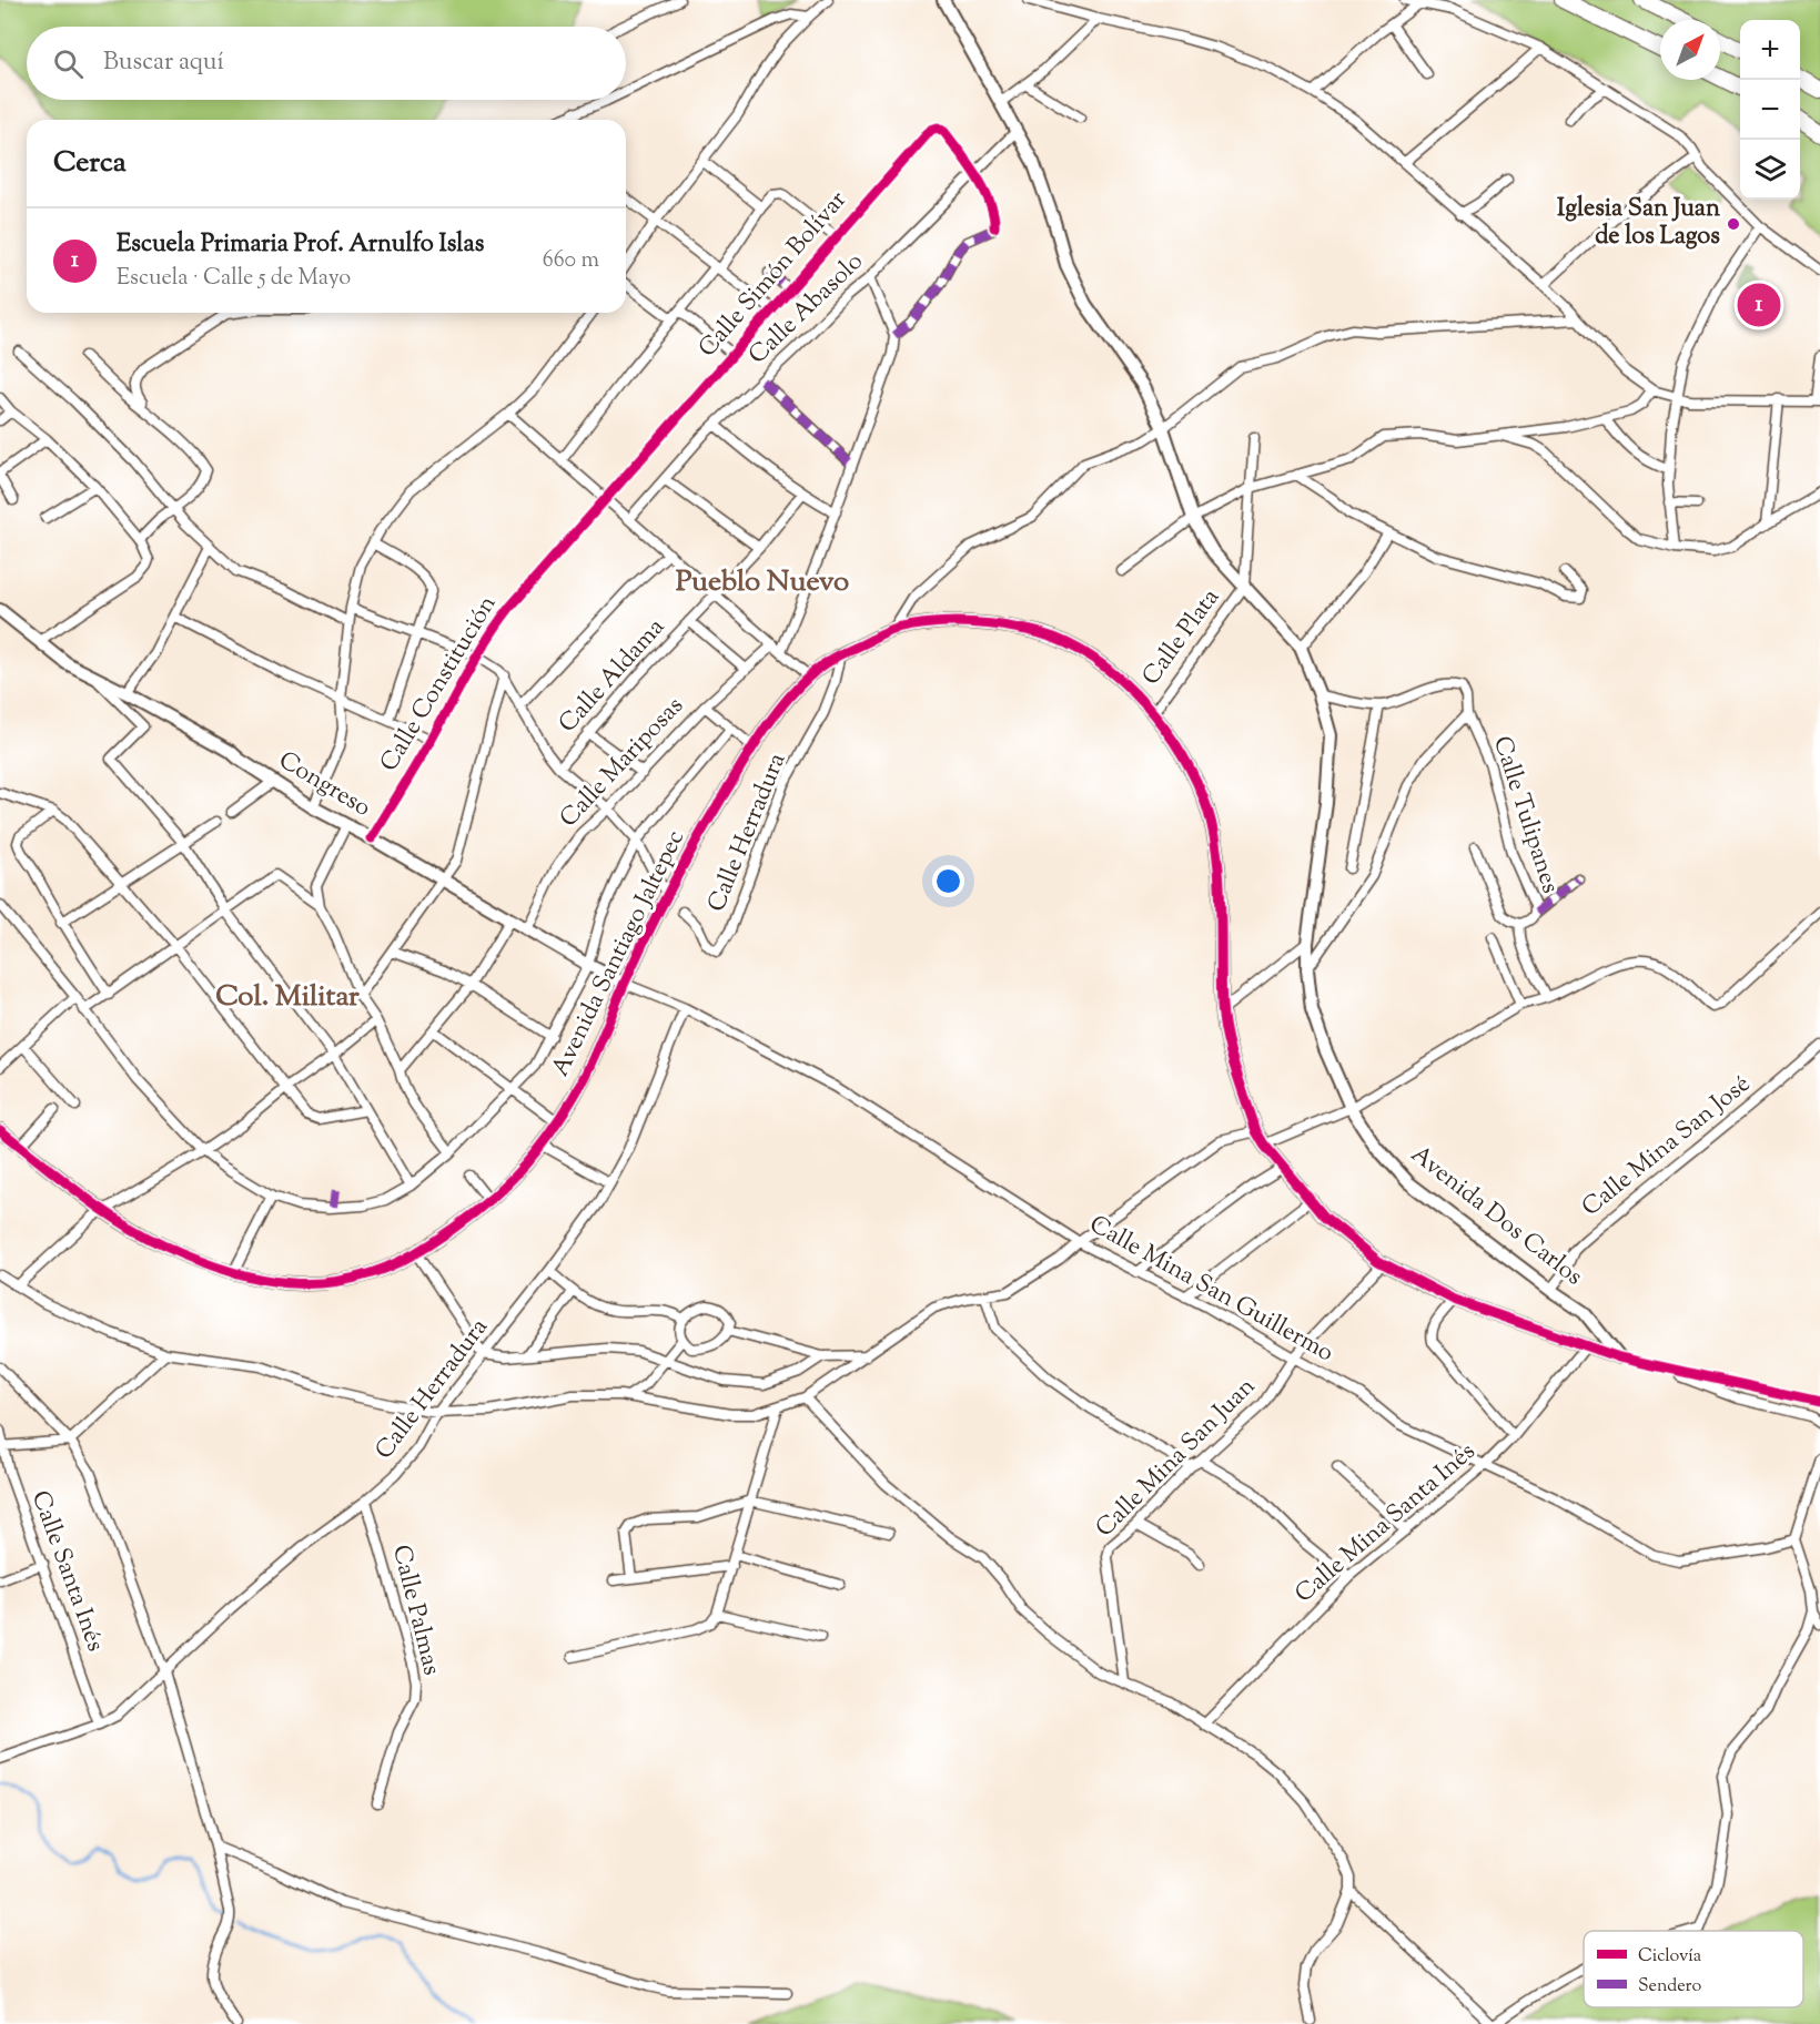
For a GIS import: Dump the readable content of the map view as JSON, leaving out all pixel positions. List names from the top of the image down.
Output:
{
  "streets": {
    "street": [
      "Calle Simón Bolívar",
      "Calle Abasolo",
      "Calle Plata",
      "Calle Aldama",
      "Calle Constitución",
      "Calle Mariposas",
      "Congreso",
      "Calle Tulipanes",
      "Calle Herradura",
      "Avenida Santiago Jaltepec",
      "Calle Mina San José",
      "Avenida Dos Carlos",
      "Calle Mina San Guillermo",
      "Calle Mina San Juan",
      "Calle Mina Santa Inés",
      "Calle Santa Inés",
      "Calle Palmas"
    ]
  },
  "crossings": [
    ["Calle Simón Bolívar", "Calle Abasolo"],
    ["Calle Simón Bolívar", "Calle Constitución"],
    ["Calle Plata", "Avenida Santiago Jaltepec"],
    ["Calle Constitución", "Congreso"],
    ["Calle Mariposas", "Congreso"],
    ["Congreso", "Avenida Santiago Jaltepec"],
    ["Congreso", "Calle Mina San Guillermo"],
    ["Calle Herradura", "Avenida Santiago Jaltepec"],
    ["Calle Herradura", "Calle Mina San Guillermo"],
    ["Calle Herradura", "Calle Santa Inés"],
    ["Calle Herradura", "Calle Palmas"],
    ["Avenida Santiago Jaltepec", "Avenida Dos Carlos"],
    ["Avenida Santiago Jaltepec", "Calle Mina San Guillermo"],
    ["Avenida Santiago Jaltepec", "Calle Mina San Juan"],
    ["Avenida Santiago Jaltepec", "Calle Mina Santa Inés"],
    ["Calle Mina San José", "Avenida Dos Carlos"],
    ["Calle Mina San Guillermo", "Calle Mina San Juan"],
    ["Calle Mina San Guillermo", "Calle Mina Santa Inés"]
  ],
  "districts": ["Pueblo Nuevo", "Col. Militar"],
  "places": ["Iglesia San Juan de los Lagos"],
  "legend": ["Ciclovía", "Sendero"],
  "north": "top right",
  "page": {
    "map_buttons": ["+", "−"],
    "search": "Buscar aquí",
    "heading": "Cerca",
    "list": [
      {
        "mark": "1",
        "name": "Escuela Primaria Prof. Arnulfo Islas",
        "note": "Escuela · Calle 5 de Mayo",
        "value": "660 m"
      }
    ],
    "pins": "1"
  }
}
